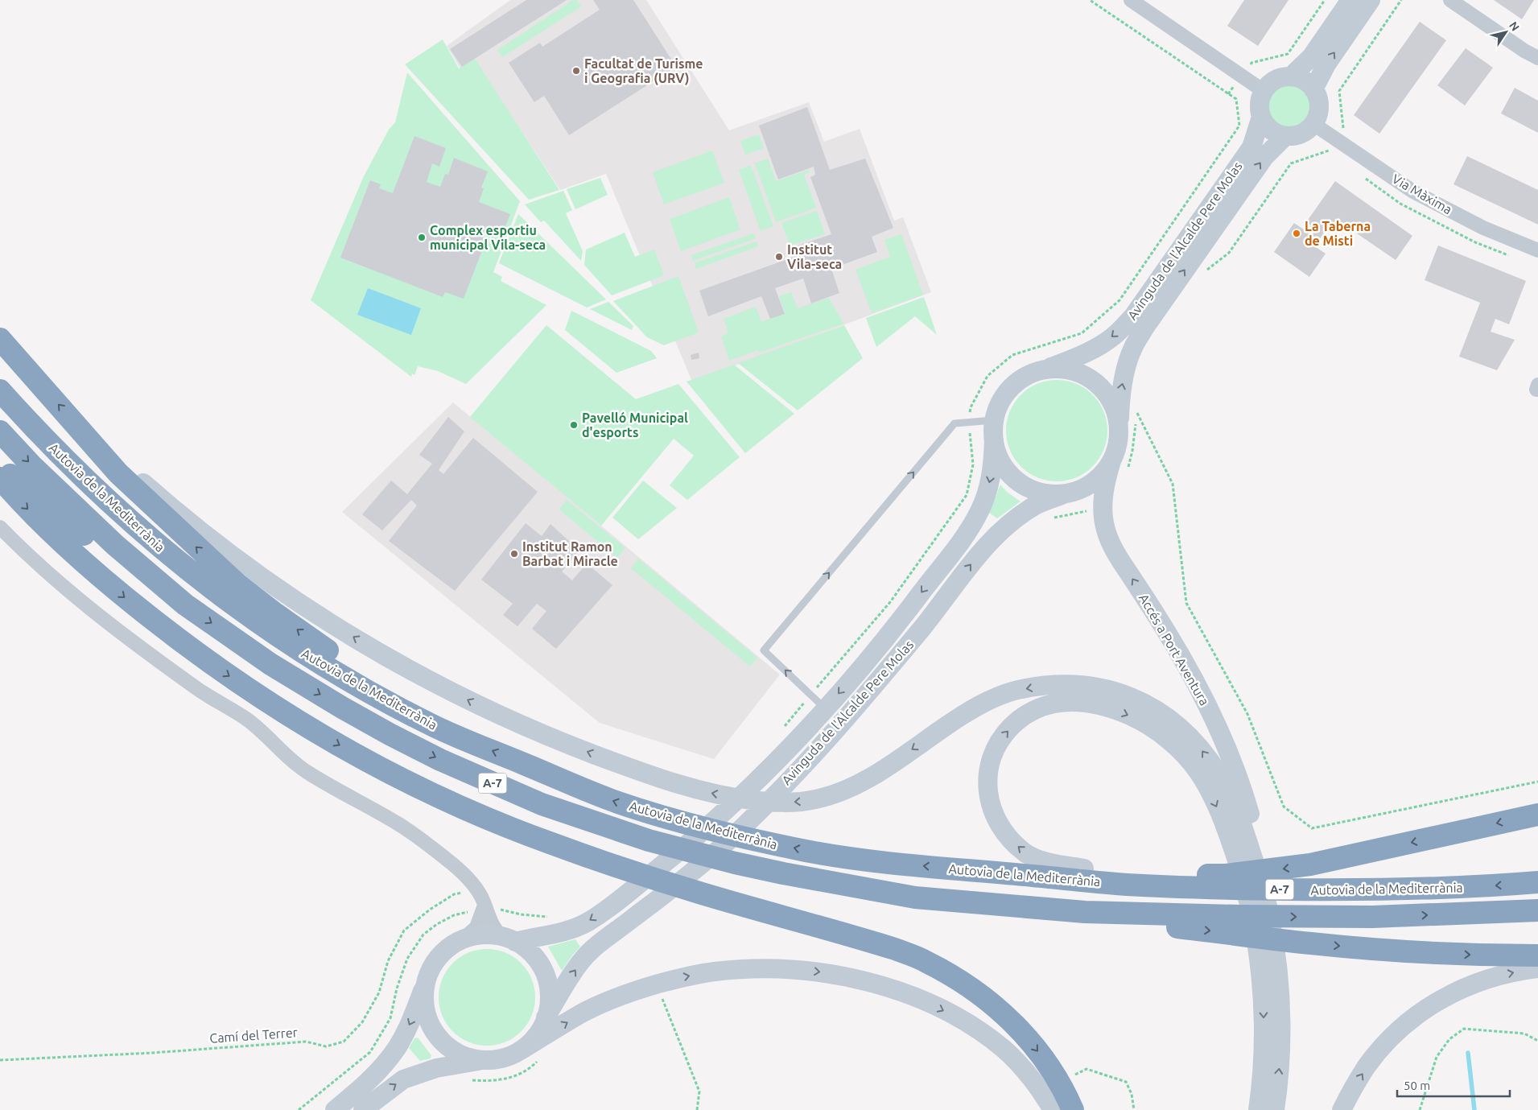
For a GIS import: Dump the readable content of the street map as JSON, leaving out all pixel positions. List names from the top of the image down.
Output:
{
  "streets": {
    "highway": ["Autovia de la Mediterrània", "A-7"],
    "street": ["Via Màxima", "Avinguda de l'Alcalde Pere Molas", "Accés a Port Aventura"],
    "path": ["Camí del Terrer"]
  },
  "crossings": [
    ["Via Màxima", "Avinguda de l'Alcalde Pere Molas"],
    ["Avinguda de l'Alcalde Pere Molas", "Accés a Port Aventura"]
  ],
  "one_way": ["Accés a Port Aventura"],
  "places": [
    "Facultat de Turisme i Geografia (URV)",
    "La Taberna de Misti",
    "Complex esportiu municipal Vila-seca",
    "Institut Vila-seca",
    "Pavelló Municipal d'esports",
    "Institut Ramon Barbat i Miracle"
  ],
  "scale_bar": "50 m",
  "north": "top right"
}
